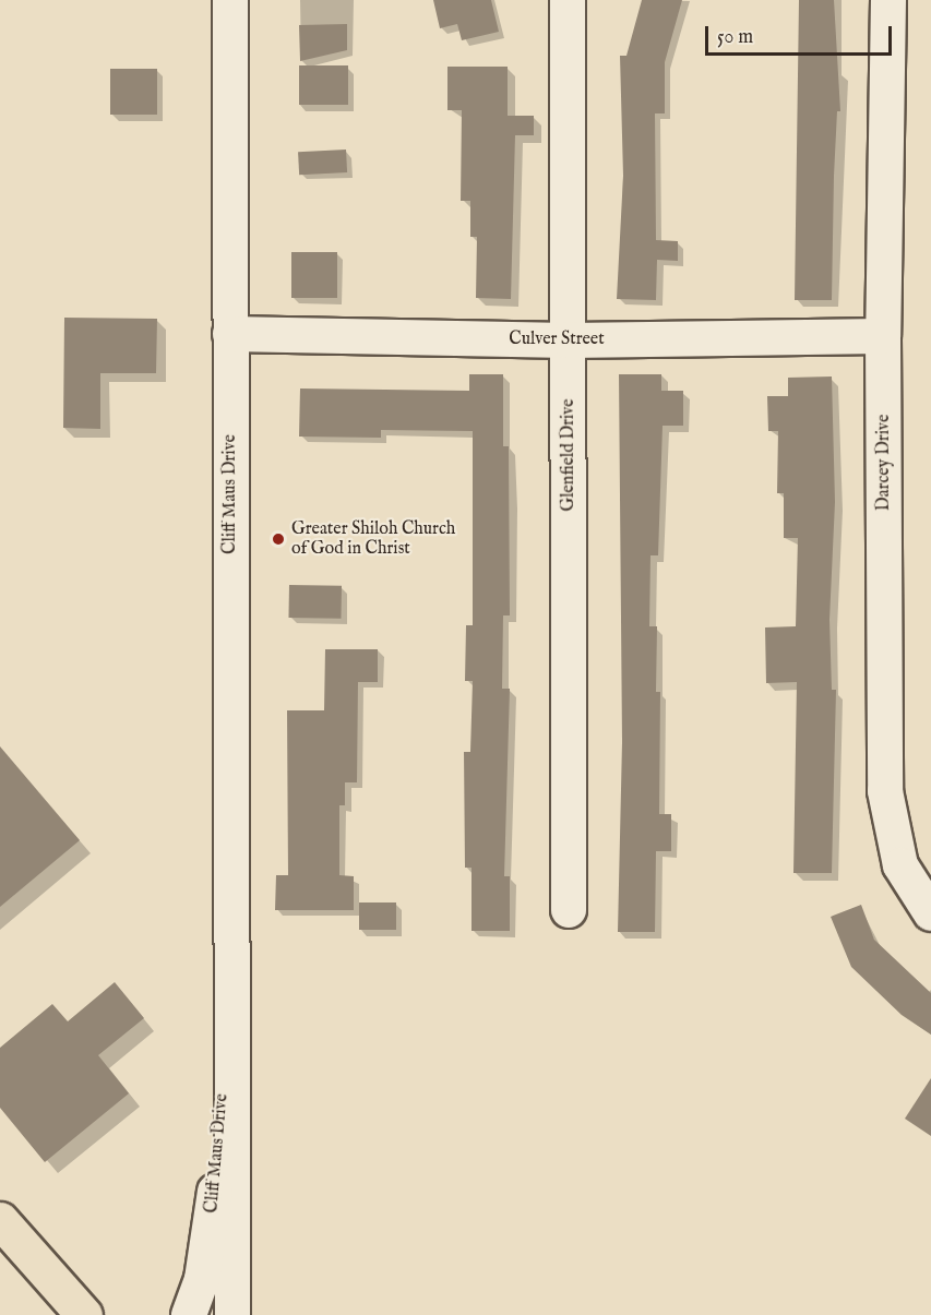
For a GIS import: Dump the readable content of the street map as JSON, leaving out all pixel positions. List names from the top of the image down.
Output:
{
  "streets": {
    "street": [
      "Culver Street",
      "Glenfield Drive",
      "Darcey Drive",
      "Cliff Maus Drive"
    ]
  },
  "crossings": [
    ["Culver Street", "Glenfield Drive"],
    ["Culver Street", "Darcey Drive"],
    ["Culver Street", "Cliff Maus Drive"]
  ],
  "places": ["Greater Shiloh Church of God in Christ"],
  "scale_bar": "50 m"
}
